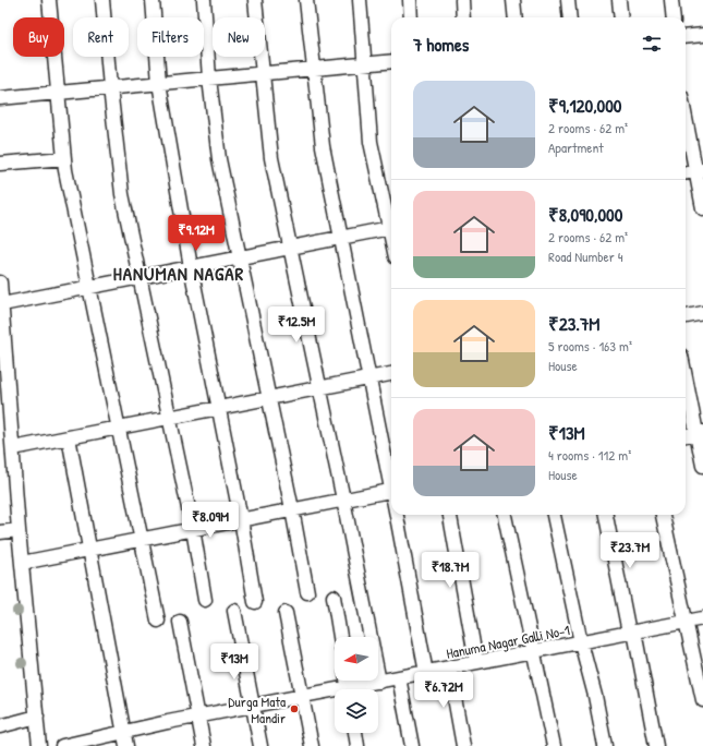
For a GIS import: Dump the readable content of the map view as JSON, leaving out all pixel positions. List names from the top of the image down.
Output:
{
  "streets": {
    "street": ["Hanuma Nagar Galli No-1"]
  },
  "districts": ["HANUMAN NAGAR"],
  "places": ["Durga Mata Mandir"],
  "north": "left",
  "page": {
    "chip": [
      "Buy",
      "Rent",
      "Filters",
      "New"
    ],
    "heading": "7 homes",
    "list": [
      {
        "name": "₹9,120,000",
        "note": "2 rooms · 62 m² · Apartment"
      },
      {
        "name": "₹8,090,000",
        "note": "2 rooms · 62 m² · Road Number 4"
      },
      {
        "name": "₹23.7M",
        "note": "5 rooms · 163 m² · House"
      },
      {
        "name": "₹13M",
        "note": "4 rooms · 112 m² · House"
      }
    ],
    "price": [
      "₹9.12M",
      "₹12.5M",
      "₹8.09M",
      "₹23.7M",
      "₹18.7M",
      "₹13M",
      "₹6.72M"
    ]
  }
}
